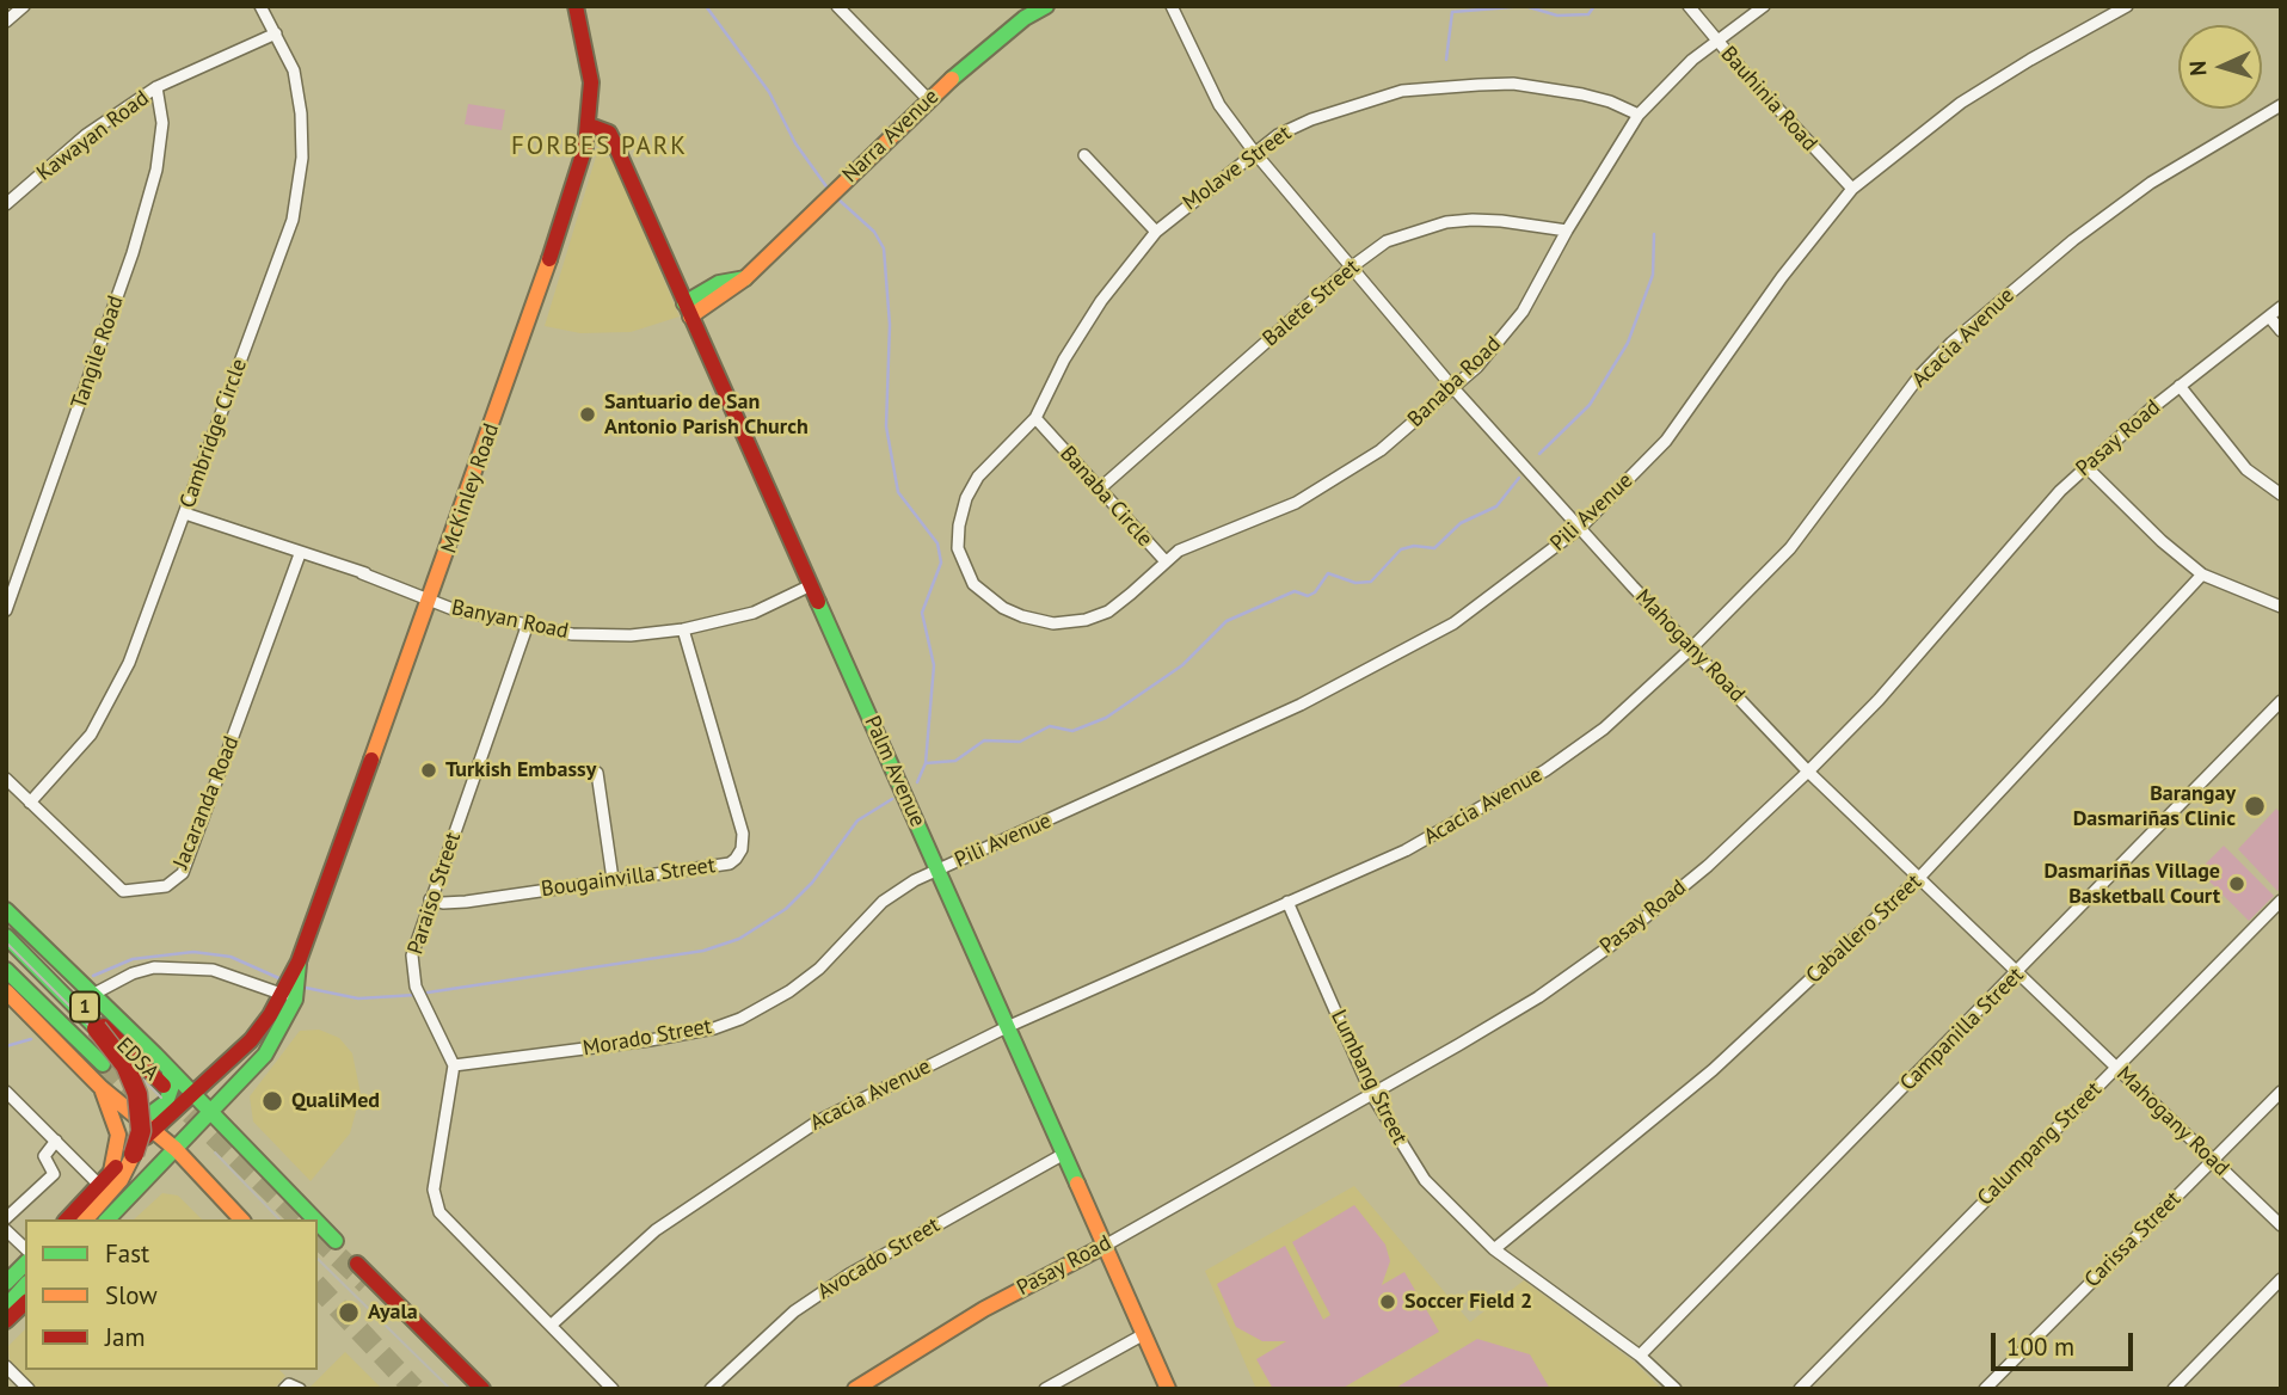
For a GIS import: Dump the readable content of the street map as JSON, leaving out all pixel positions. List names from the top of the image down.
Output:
{
  "streets": {
    "main road": [
      "Narra Avenue",
      "Pasay Road",
      "McKinley Road",
      "Palm Avenue",
      "1",
      "EDSA"
    ],
    "street": [
      "Bauhinia Road",
      "Kawayan Road",
      "Molave Street",
      "Balete Street",
      "Acacia Avenue",
      "Tangile Road",
      "Banaba Road",
      "Cambridge Circle",
      "Banaba Circle",
      "Pili Avenue",
      "Banyan Road",
      "Mahogany Road",
      "Jacaranda Road",
      "Bougainvilla Street",
      "Paraiso Street",
      "Caballero Street",
      "Campanilla Street",
      "Morado Street",
      "Lumbang Street",
      "Calumpang Street",
      "Carissa Street",
      "Avocado Street"
    ]
  },
  "crossings": [
    ["Bauhinia Road", "Banaba Road"],
    ["Bauhinia Road", "Pili Avenue"],
    ["Kawayan Road", "Tangile Road"],
    ["Kawayan Road", "Cambridge Circle"],
    ["Narra Avenue", "Palm Avenue"],
    ["Molave Street", "Banaba Road"],
    ["Molave Street", "Banaba Circle"],
    ["Molave Street", "Mahogany Road"],
    ["Balete Street", "Banaba Road"],
    ["Balete Street", "Banaba Circle"],
    ["Balete Street", "Mahogany Road"],
    ["Acacia Avenue", "Mahogany Road"],
    ["Acacia Avenue", "Palm Avenue"],
    ["Acacia Avenue", "Lumbang Street"],
    ["Banaba Road", "Banaba Circle"],
    ["Banaba Road", "Mahogany Road"],
    ["Cambridge Circle", "Banyan Road"],
    ["Cambridge Circle", "Jacaranda Road"],
    ["Pasay Road", "Mahogany Road"],
    ["Pasay Road", "Palm Avenue"],
    ["Pasay Road", "Lumbang Street"],
    ["McKinley Road", "Banyan Road"],
    ["McKinley Road", "Palm Avenue"],
    ["McKinley Road", "1"],
    ["Pili Avenue", "Mahogany Road"],
    ["Pili Avenue", "Palm Avenue"],
    ["Pili Avenue", "Morado Street"],
    ["Banyan Road", "Palm Avenue"],
    ["Banyan Road", "Jacaranda Road"],
    ["Banyan Road", "Bougainvilla Street"],
    ["Banyan Road", "Paraiso Street"],
    ["Mahogany Road", "Caballero Street"],
    ["Mahogany Road", "Campanilla Street"],
    ["Mahogany Road", "Calumpang Street"],
    ["Mahogany Road", "Carissa Street"],
    ["Palm Avenue", "Morado Street"],
    ["Palm Avenue", "Avocado Street"],
    ["Bougainvilla Street", "Paraiso Street"],
    ["Paraiso Street", "Morado Street"],
    ["Caballero Street", "Lumbang Street"],
    ["1", "EDSA"],
    ["Campanilla Street", "Lumbang Street"]
  ],
  "districts": ["FORBES PARK"],
  "places": [
    "Santuario de San Antonio Parish Church",
    "Turkish Embassy",
    "Barangay Dasmariñas Clinic",
    "Dasmariñas Village Basketball Court",
    "QualiMed",
    "Soccer Field 2",
    "Ayala"
  ],
  "legend": ["Fast", "Slow", "Jam"],
  "scale_bar": "100 m",
  "north": "left"
}
